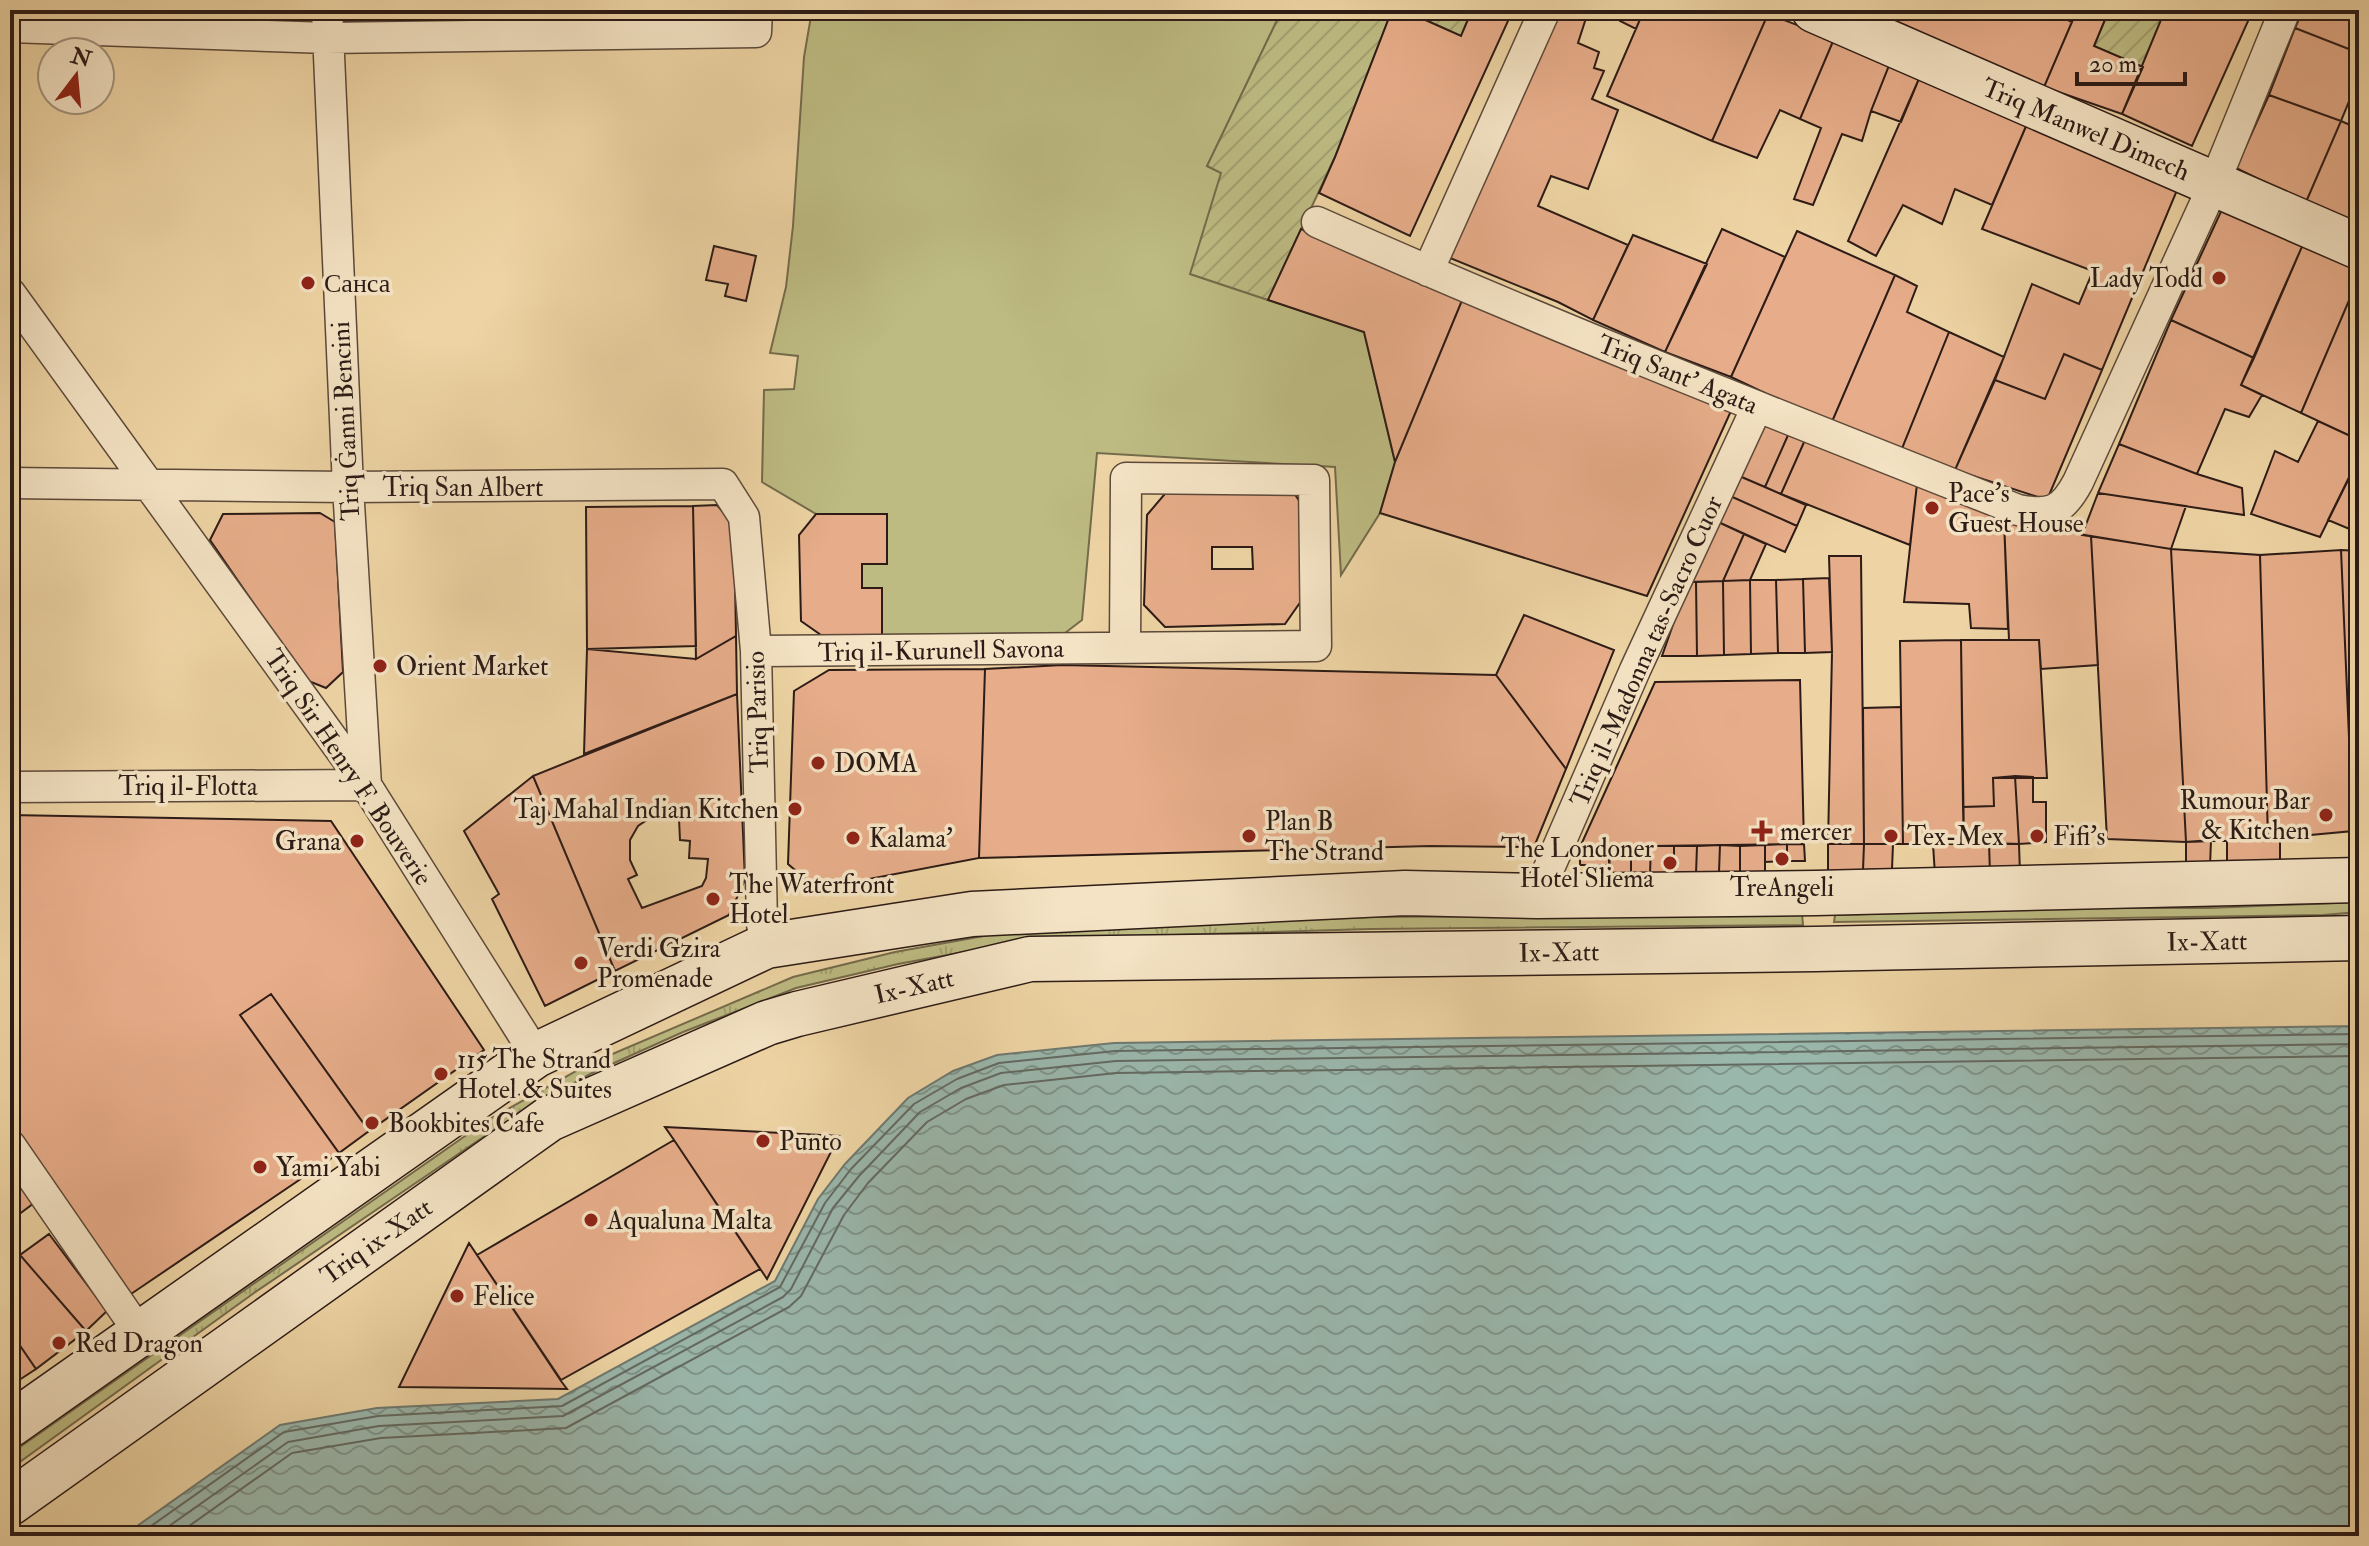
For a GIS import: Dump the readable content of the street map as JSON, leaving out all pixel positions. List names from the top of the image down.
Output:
{
  "streets": {
    "main road": ["Triq Manwel Dimech", "Ix-Xatt", "Triq ix-Xatt"],
    "street": [
      "Triq Sant' Agata",
      "Triq Ġanni Bencini",
      "Triq San Albert",
      "Triq il-Kurunell Savona",
      "Triq il-Madonna tas-Sacro Cuor",
      "Triq Parisio",
      "Triq Sir Henry F. Bouverie",
      "Triq il-Flotta"
    ]
  },
  "crossings": [
    ["Triq Manwel Dimech", "Triq Sant' Agata"],
    ["Triq Sant' Agata", "Triq il-Madonna tas-Sacro Cuor"],
    ["Triq Ġanni Bencini", "Triq San Albert"],
    ["Triq Ġanni Bencini", "Triq Sir Henry F. Bouverie"],
    ["Triq Ġanni Bencini", "Triq il-Flotta"],
    ["Triq San Albert", "Triq Parisio"],
    ["Triq San Albert", "Triq Sir Henry F. Bouverie"],
    ["Triq il-Kurunell Savona", "Triq Parisio"],
    ["Triq Sir Henry F. Bouverie", "Triq il-Flotta"],
    ["Ix-Xatt", "Triq ix-Xatt"]
  ],
  "places": {
    "other": [
      "Lady Todd",
      "Санса",
      "Pace's Guest House",
      "Orient Market",
      "DOMA",
      "Taj Mahal Indian Kitchen",
      "Rumour Bar & Kitchen",
      "Plan B The Strand",
      "Tex-Mex",
      "Fifi's",
      "Kalama’",
      "Grana",
      "TreAngeli",
      "The Londoner Hotel Sliema",
      "The Waterfront Hotel",
      "Verdi Gzira Promenade",
      "115 The Strand Hotel & Suites",
      "Bookbites Cafe",
      "Punto",
      "Yami Yabi",
      "Aqualuna Malta",
      "Felice",
      "Red Dragon"
    ],
    "health": ["mercer"]
  },
  "scale_bar": "20 m",
  "north": "top"
}
